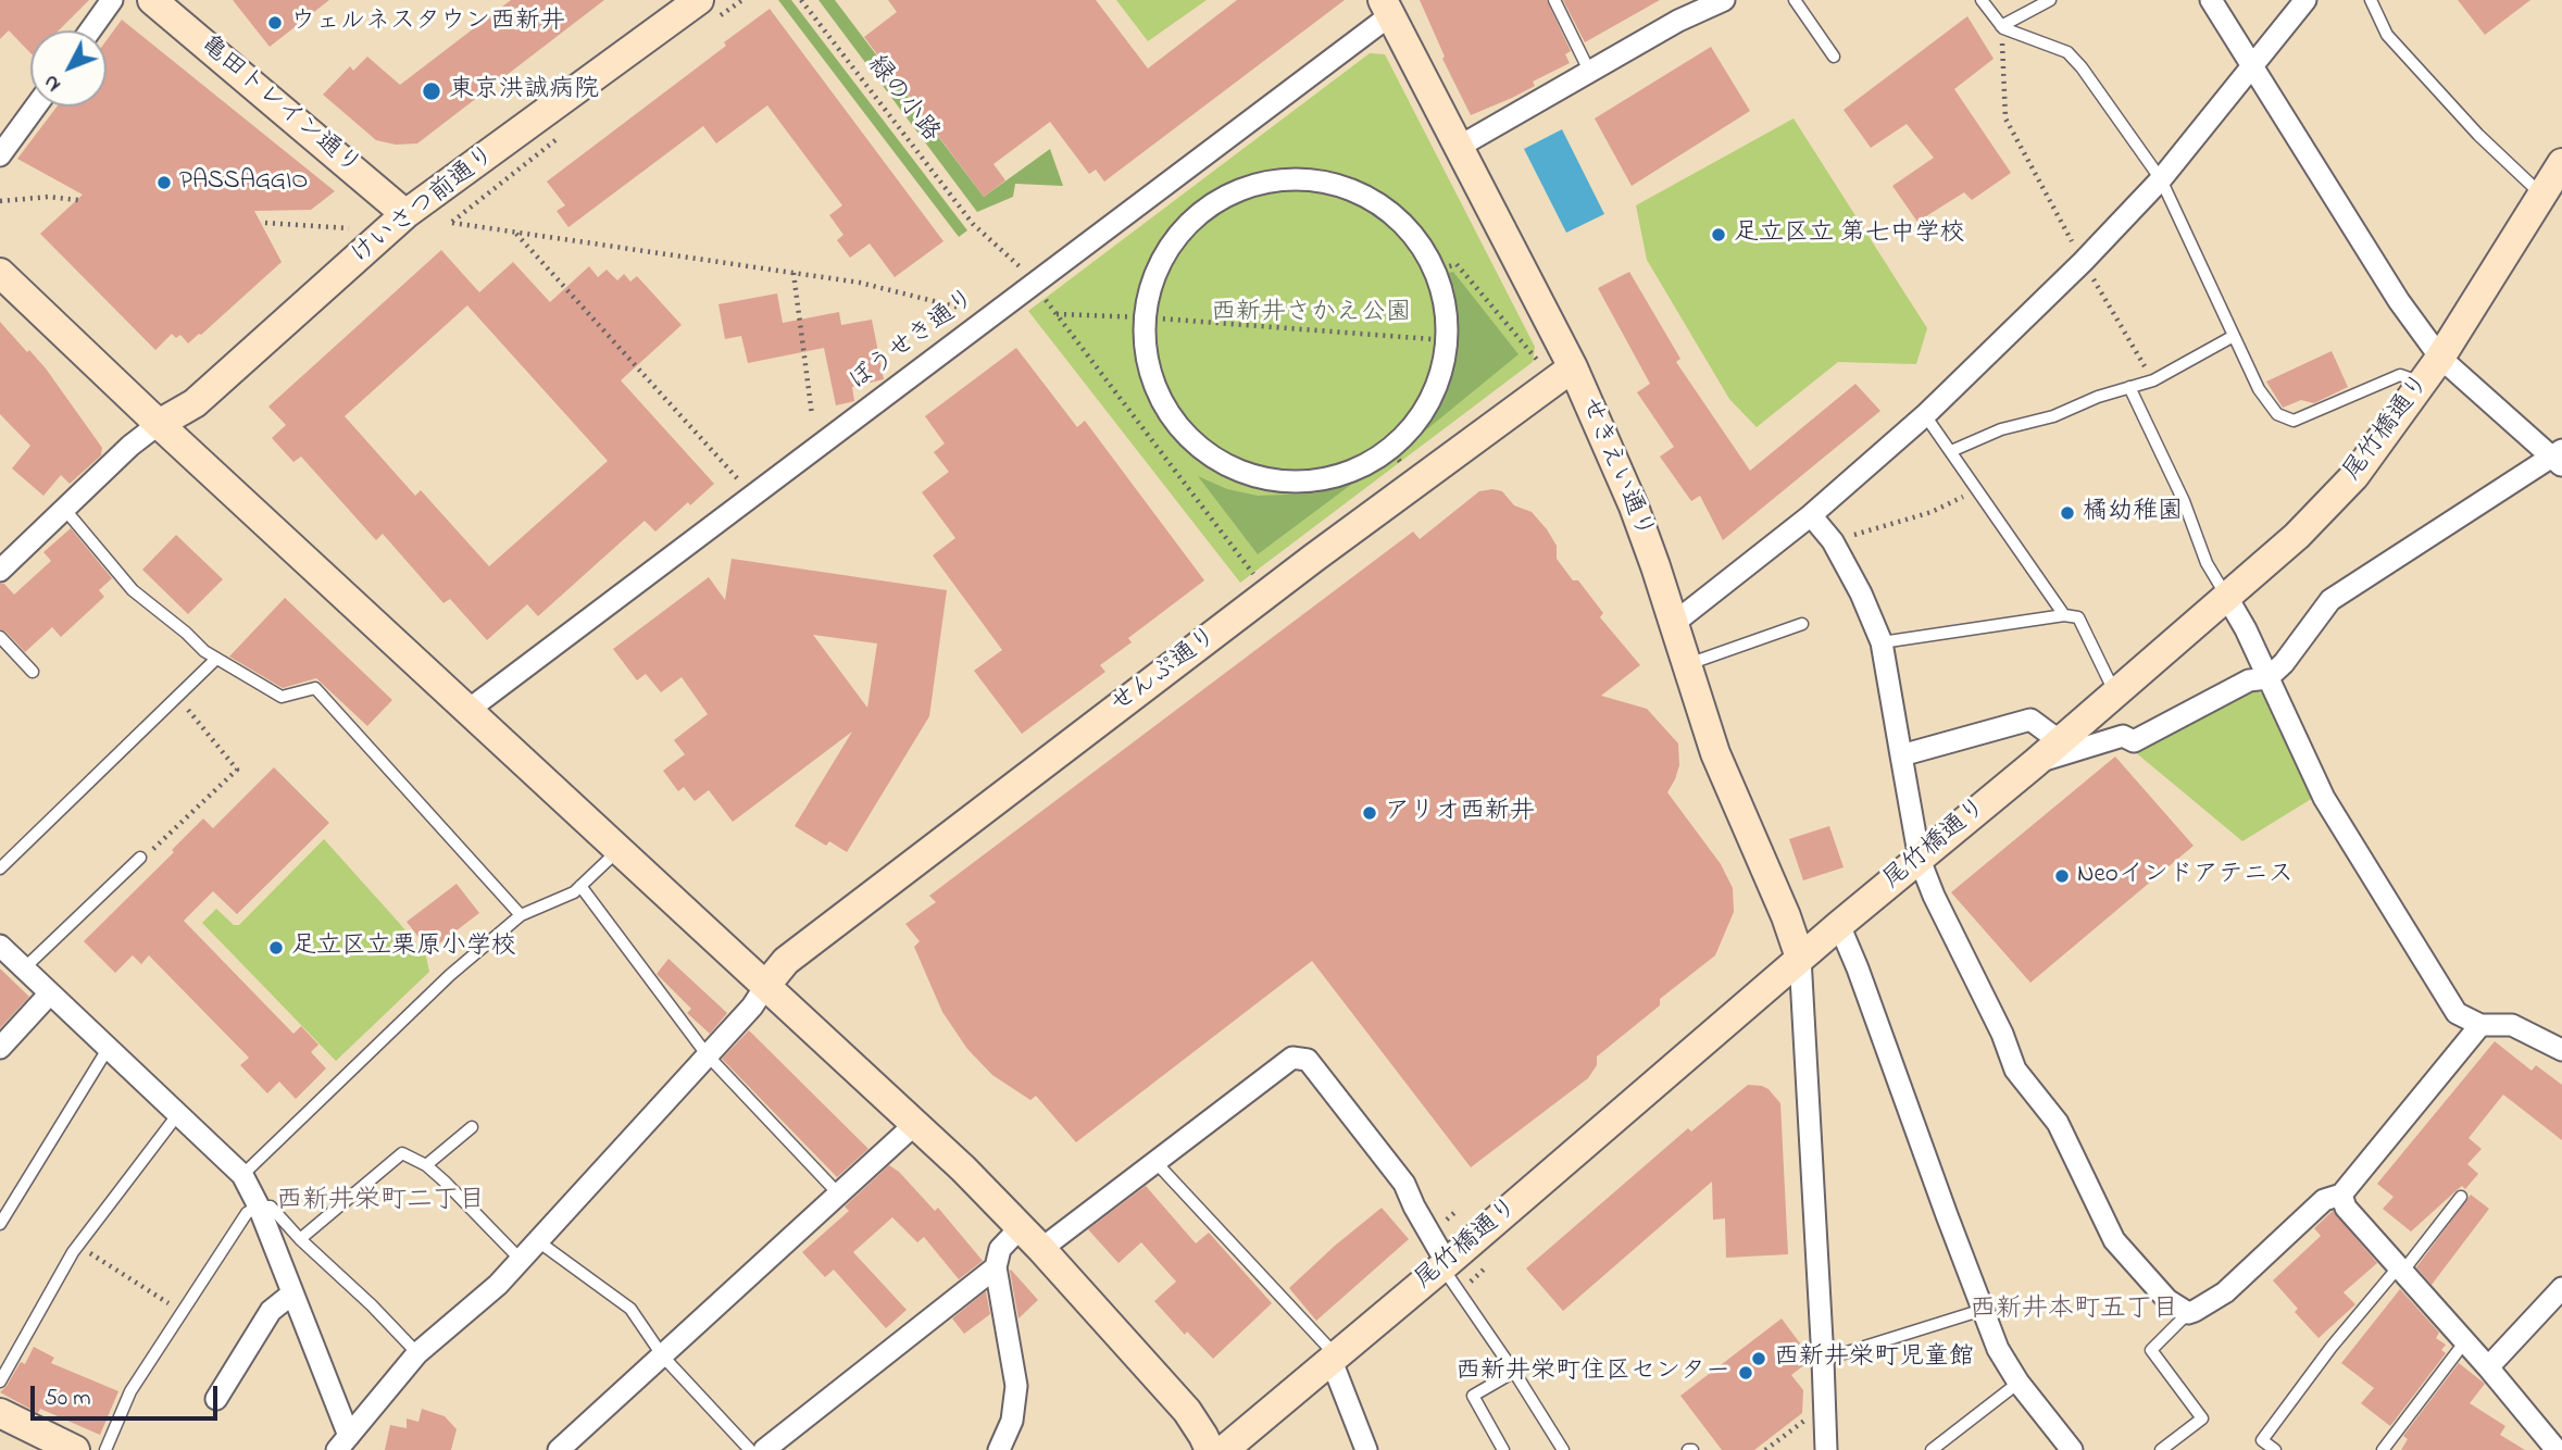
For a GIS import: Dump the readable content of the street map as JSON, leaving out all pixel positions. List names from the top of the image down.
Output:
{
  "streets": {
    "street": [
      "亀田トレイン通り",
      "けいさつ前通り",
      "ぼうせき通り",
      "尾竹橋通り",
      "せきえい通り",
      "せんぷ通り"
    ],
    "path": ["緑の小路"]
  },
  "crossings": [
    ["亀田トレイン通り", "けいさつ前通り"],
    ["ぼうせき通り", "せきえい通り"],
    ["尾竹橋通り", "せきえい通り"],
    ["せきえい通り", "せんぷ通り"]
  ],
  "districts": ["西新井栄町二丁目", "西新井本町五丁目"],
  "parks": ["西新井さかえ公園"],
  "places": [
    "ウェルネスタウン西新井",
    "東京洪誠病院",
    "PASSAGGIO",
    "足立区立 第七中学校",
    "橘幼稚園",
    "アリオ西新井",
    "Neoインドアテニス",
    "足立区立栗原小学校",
    "西新井栄町児童館",
    "西新井栄町住区センター"
  ],
  "scale_bar": "50 m",
  "north": "bottom left"
}
